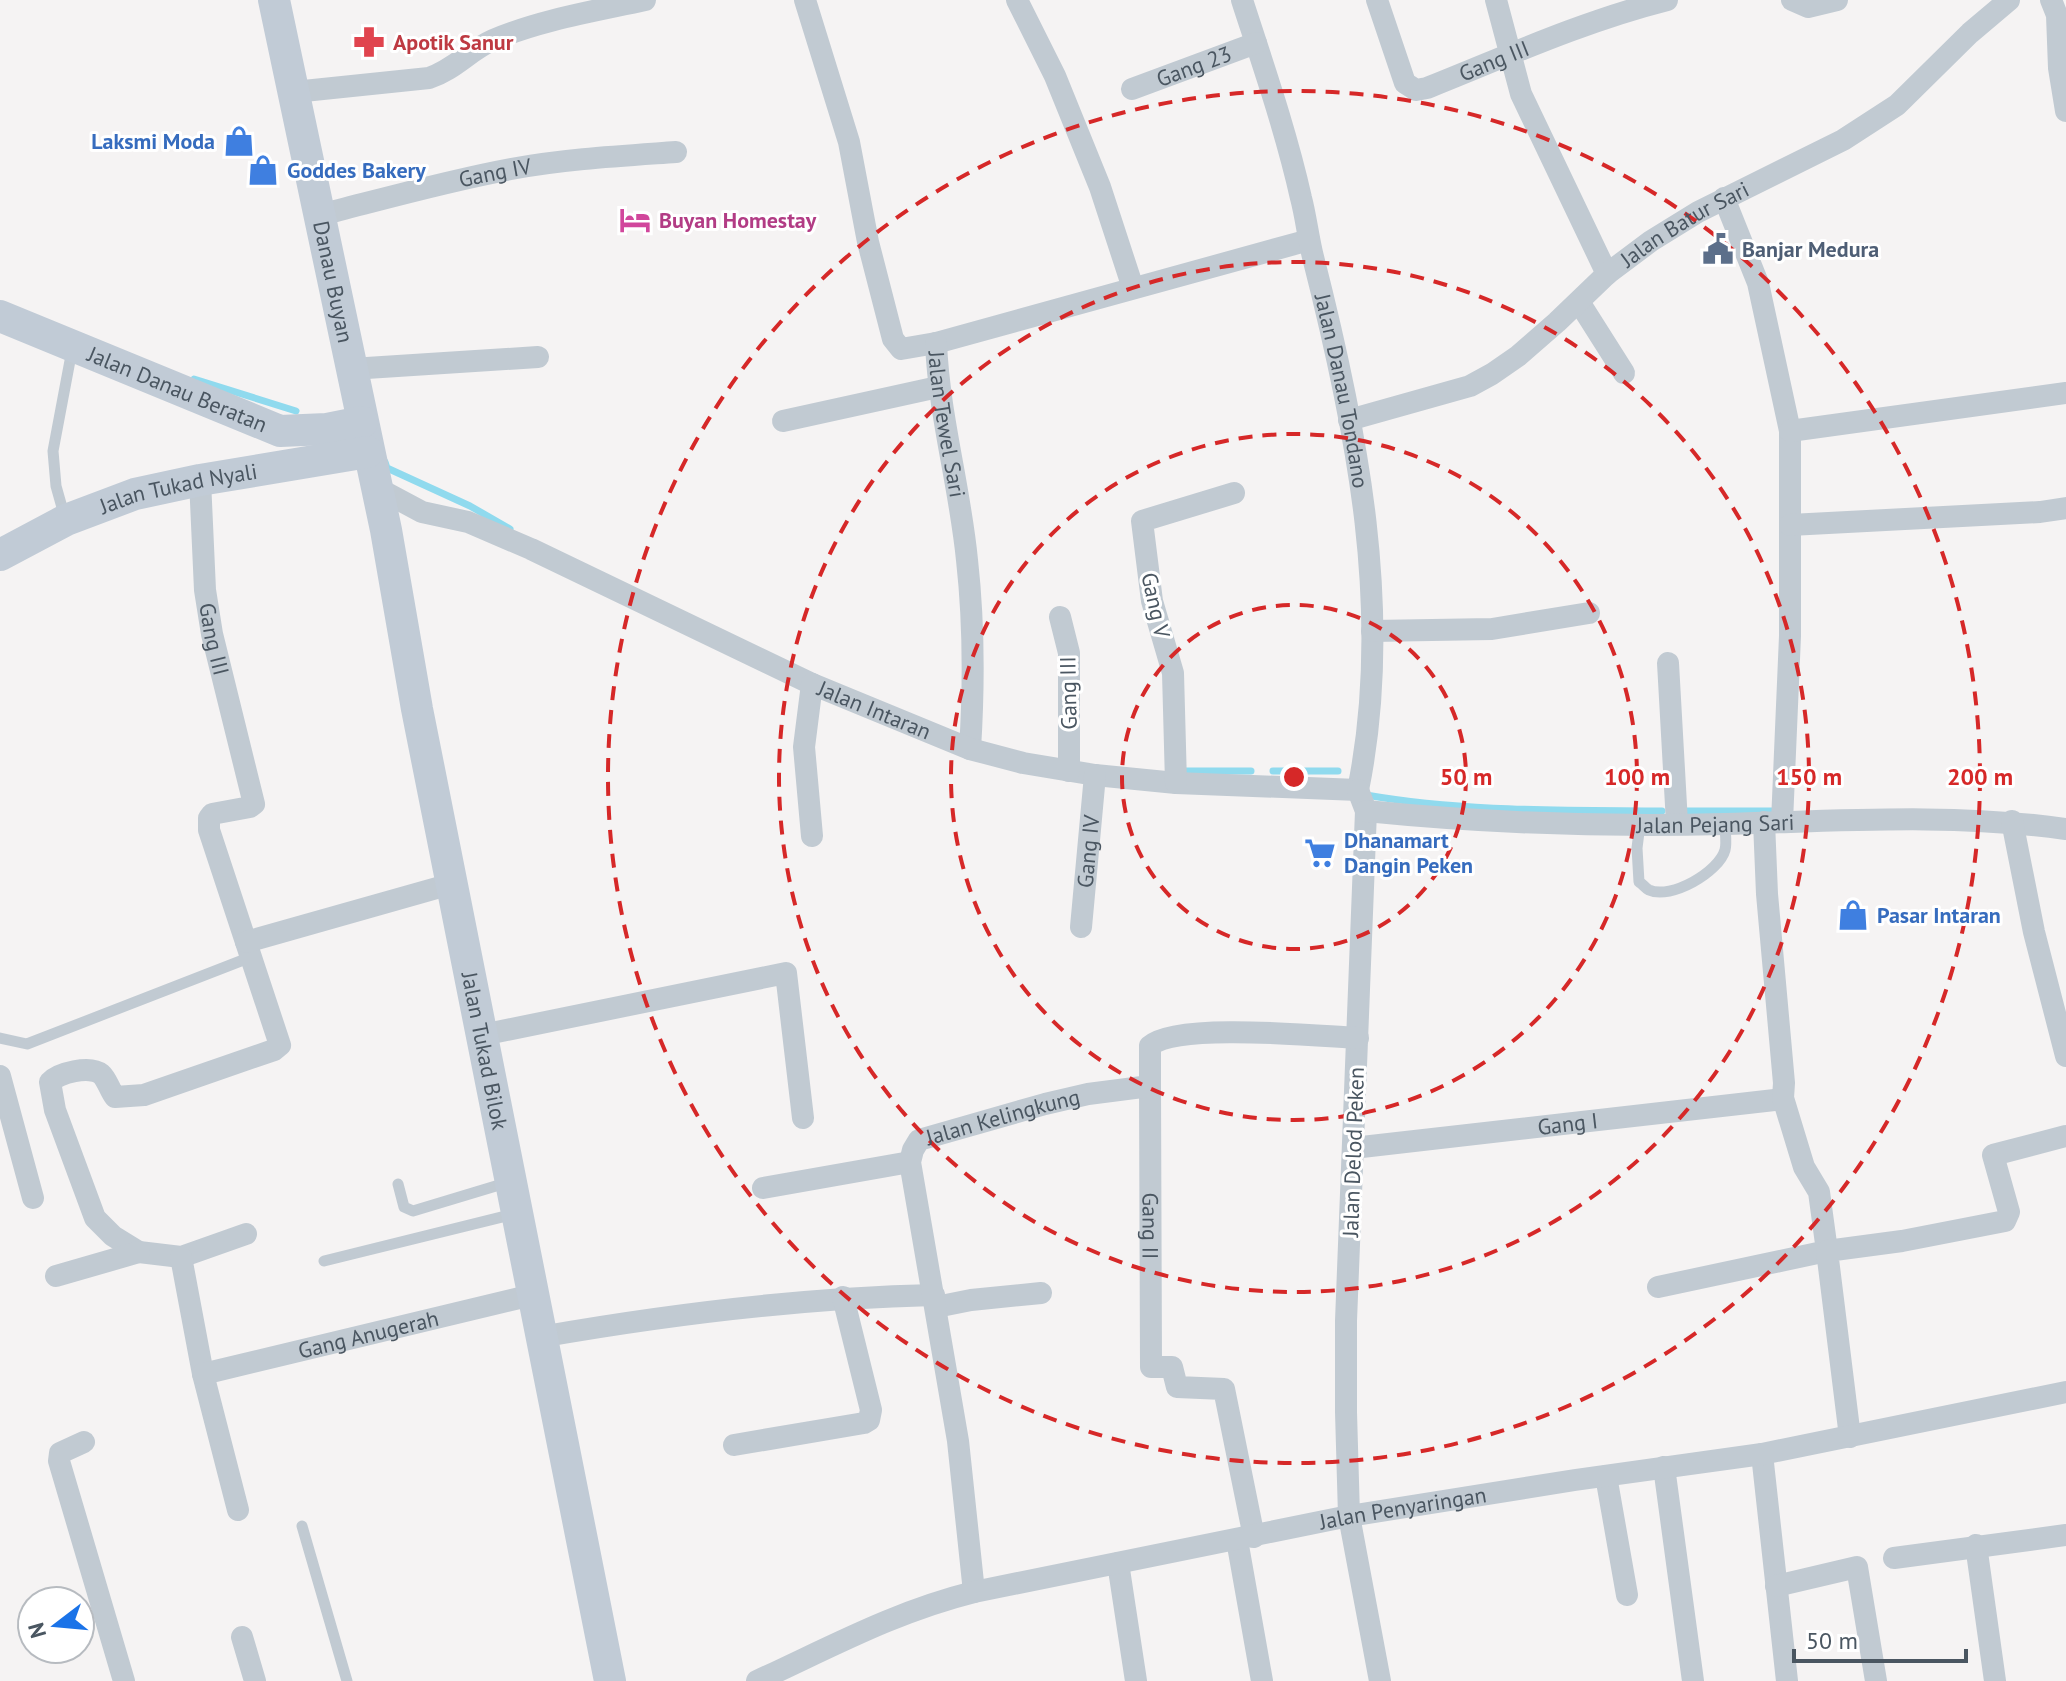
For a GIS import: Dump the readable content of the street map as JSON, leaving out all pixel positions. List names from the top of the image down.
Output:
{
  "streets": {
    "street": [
      "Gang III",
      "Gang 23",
      "Gang IV",
      "Jalan Batur Sari",
      "Danau Buyan",
      "Jalan Danau Beratan",
      "Jalan Danau Tondano",
      "Jalan Tewel Sari",
      "Jalan Tukad Nyali",
      "Gang V",
      "Jalan Intaran",
      "Jalan Pejang Sari",
      "Jalan Tukad Bilok",
      "Jalan Kelingkung",
      "Gang I",
      "Jalan Delod Peken",
      "Gang II",
      "Gang Anugerah",
      "Jalan Penyaringan"
    ]
  },
  "crossings": [
    ["Gang III", "Jalan Tukad Nyali"],
    ["Gang III", "Jalan Intaran"],
    ["Gang 23", "Jalan Danau Tondano"],
    ["Gang IV", "Danau Buyan"],
    ["Gang IV", "Jalan Intaran"],
    ["Jalan Batur Sari", "Jalan Danau Tondano"],
    ["Danau Buyan", "Jalan Danau Beratan"],
    ["Danau Buyan", "Jalan Tukad Bilok"],
    ["Jalan Danau Beratan", "Jalan Tukad Nyali"],
    ["Jalan Danau Beratan", "Jalan Tukad Bilok"],
    ["Jalan Danau Tondano", "Jalan Tewel Sari"],
    ["Jalan Danau Tondano", "Jalan Intaran"],
    ["Jalan Danau Tondano", "Jalan Pejang Sari"],
    ["Jalan Danau Tondano", "Jalan Delod Peken"],
    ["Jalan Tewel Sari", "Jalan Intaran"],
    ["Gang V", "Jalan Intaran"],
    ["Jalan Intaran", "Jalan Pejang Sari"],
    ["Jalan Intaran", "Jalan Tukad Bilok"],
    ["Jalan Intaran", "Jalan Delod Peken"],
    ["Jalan Pejang Sari", "Jalan Delod Peken"],
    ["Jalan Tukad Bilok", "Gang Anugerah"],
    ["Jalan Kelingkung", "Gang II"],
    ["Jalan Kelingkung", "Jalan Penyaringan"],
    ["Gang I", "Jalan Delod Peken"],
    ["Jalan Delod Peken", "Jalan Penyaringan"],
    ["Gang II", "Jalan Penyaringan"]
  ],
  "places": {
    "pharmacy": ["Apotik Sanur"],
    "shop": ["Laksmi Moda", "Goddes Bakery", "Pasar Intaran"],
    "hotel": ["Buyan Homestay"],
    "public building": ["Banjar Medura"],
    "supermarket": ["Dhanamart Dangin Peken"]
  },
  "scale_bar": "50 m",
  "north": "left",
  "rings": [
    "50 m",
    "100 m",
    "150 m",
    "200 m"
  ]
}
